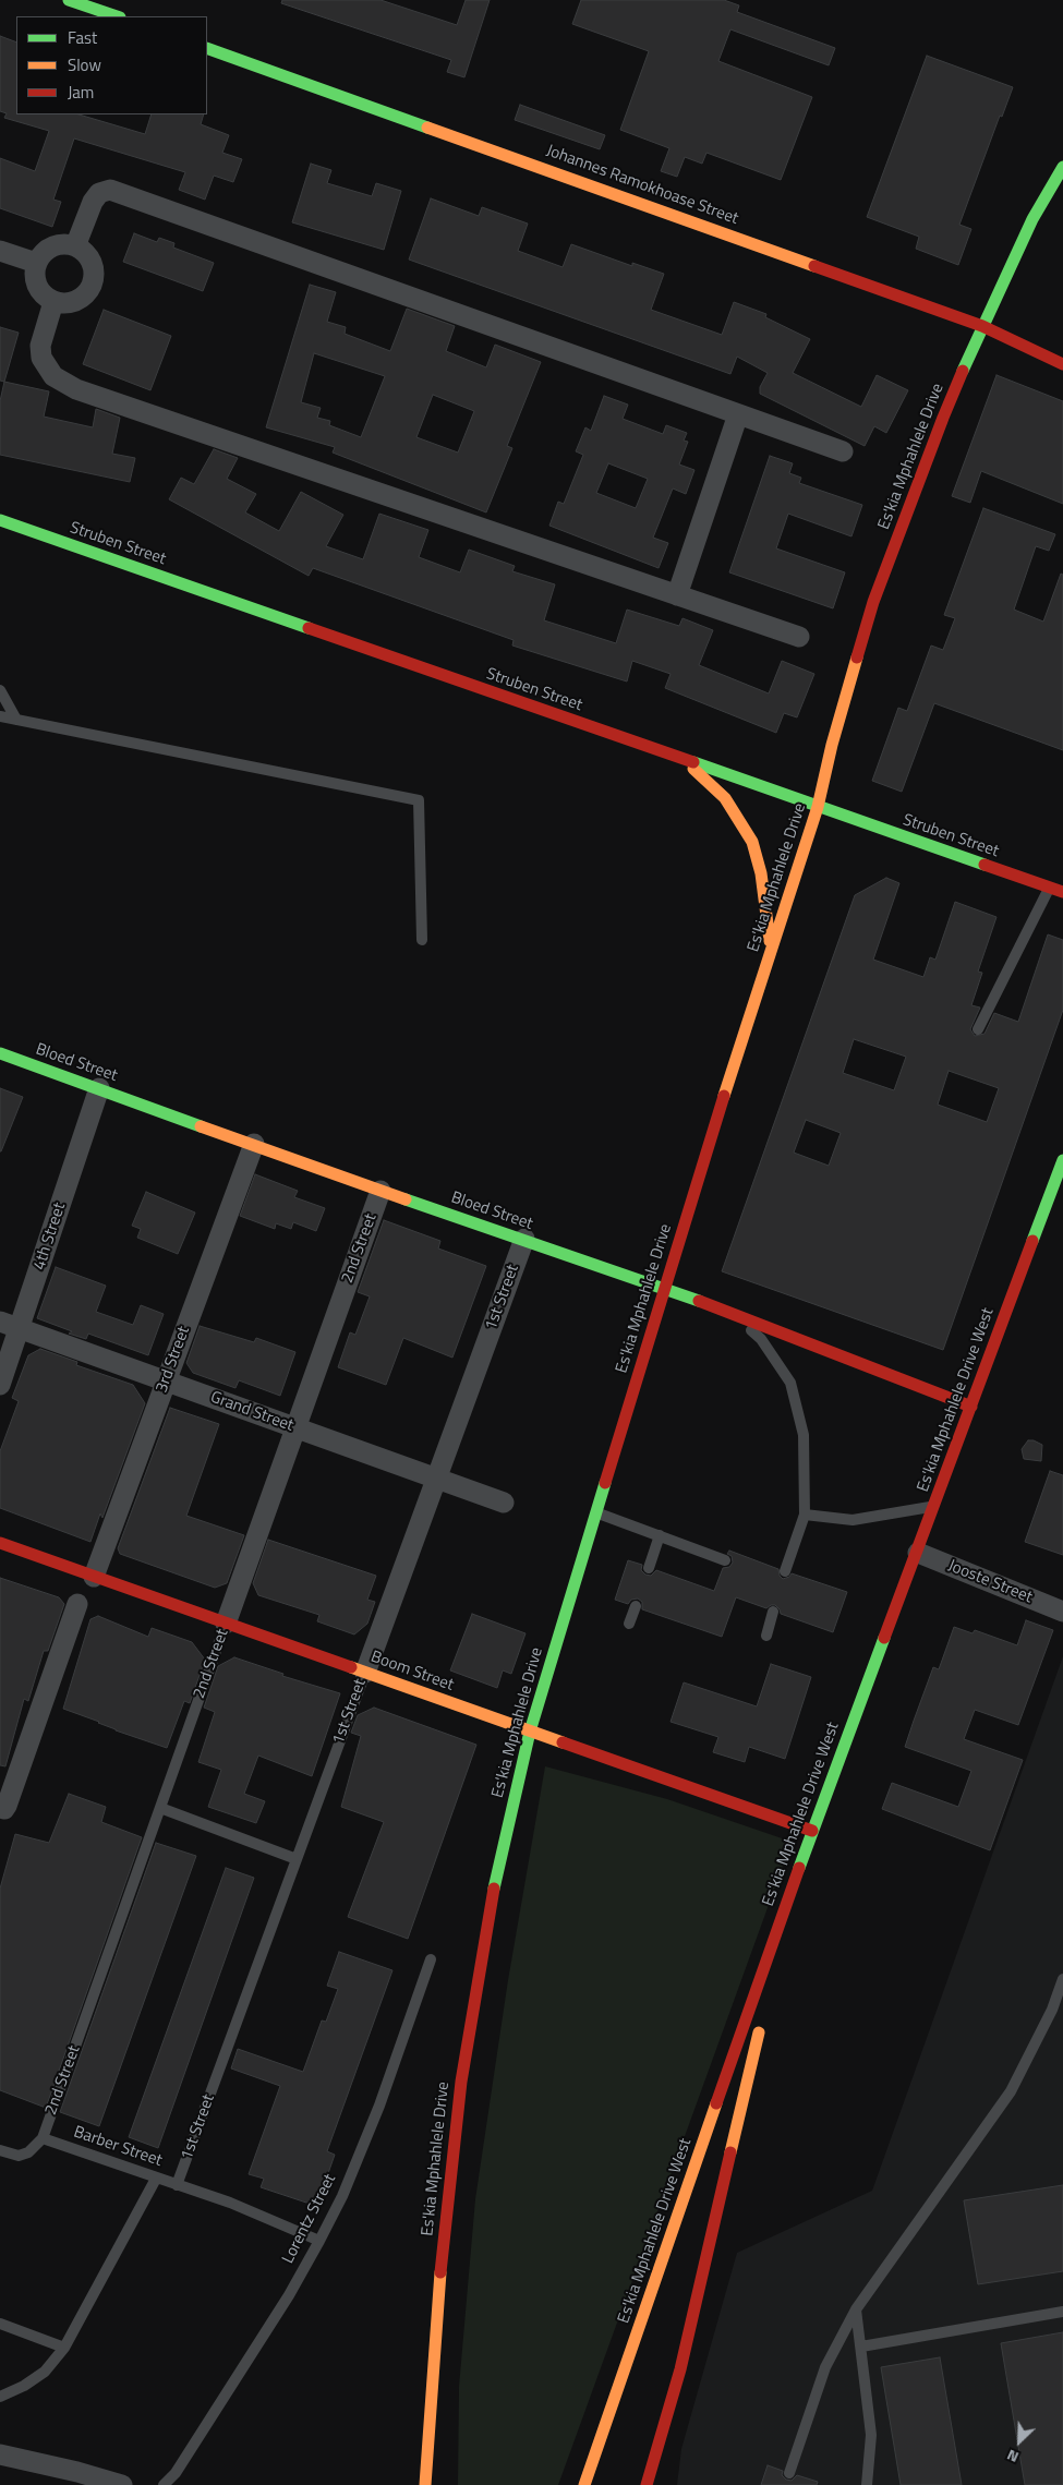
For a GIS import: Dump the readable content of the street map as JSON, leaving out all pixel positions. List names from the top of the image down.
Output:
{
  "streets": {
    "main road": [
      "Johannes Ramokhoase Street",
      "Es'kia Mphahlele Drive",
      "Struben Street",
      "Bloed Street",
      "Es'kia Mphahlele Drive West",
      "Boom Street"
    ],
    "street": [
      "4th Street",
      "2nd Street",
      "1st Street",
      "3rd Street",
      "Grand Street",
      "Jooste Street"
    ],
    "lane": ["Barber Street", "Lorentz Street"]
  },
  "crossings": [
    ["Johannes Ramokhoase Street", "Es'kia Mphahlele Drive"],
    ["Es'kia Mphahlele Drive", "Struben Street"],
    ["Es'kia Mphahlele Drive", "Bloed Street"],
    ["Es'kia Mphahlele Drive", "Boom Street"],
    ["Bloed Street", "4th Street"],
    ["Bloed Street", "2nd Street"],
    ["Bloed Street", "1st Street"],
    ["Bloed Street", "3rd Street"],
    ["Bloed Street", "Es'kia Mphahlele Drive West"],
    ["4th Street", "Grand Street"],
    ["2nd Street", "Grand Street"],
    ["2nd Street", "Boom Street"],
    ["2nd Street", "Barber Street"],
    ["1st Street", "Grand Street"],
    ["1st Street", "Boom Street"],
    ["1st Street", "Barber Street"],
    ["3rd Street", "Grand Street"],
    ["3rd Street", "Boom Street"],
    ["Es'kia Mphahlele Drive West", "Jooste Street"],
    ["Es'kia Mphahlele Drive West", "Boom Street"],
    ["Barber Street", "Lorentz Street"]
  ],
  "legend": ["Fast", "Slow", "Jam"],
  "north": "bottom left"
}
